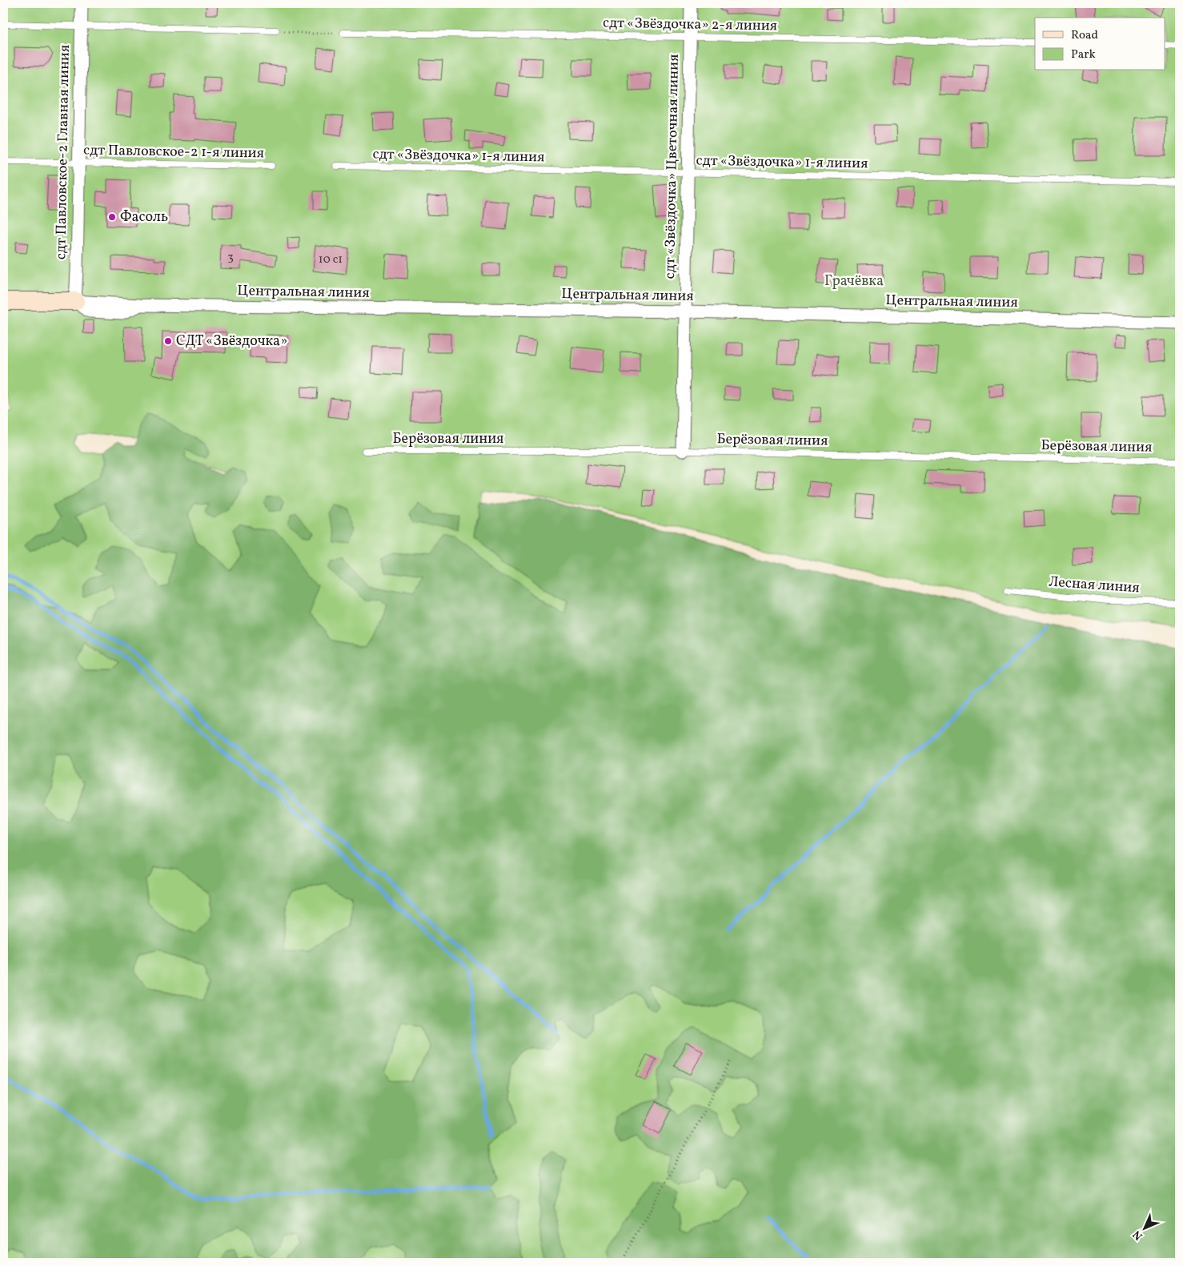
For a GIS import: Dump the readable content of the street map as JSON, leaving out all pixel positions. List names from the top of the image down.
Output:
{
  "streets": {
    "street": ["сдт Павловское-2 Главная линия", "сдт «Звёздочка» Цветочная линия", "Центральная линия"],
    "lane": [
      "сдт «Звёздочка» 2-я линия",
      "сдт Павловское-2 1-я линия",
      "сдт «Звёздочка» 1-я линия",
      "Берёзовая линия",
      "Лесная линия"
    ]
  },
  "crossings": [
    ["сдт «Звёздочка» 2-я линия", "сдт «Звёздочка» Цветочная линия"],
    ["сдт Павловское-2 Главная линия", "сдт Павловское-2 1-я линия"],
    ["сдт Павловское-2 Главная линия", "Центральная линия"],
    ["сдт «Звёздочка» 1-я линия", "сдт «Звёздочка» Цветочная линия"],
    ["сдт «Звёздочка» Цветочная линия", "Центральная линия"],
    ["сдт «Звёздочка» Цветочная линия", "Берёзовая линия"]
  ],
  "parks": ["Грачёвка"],
  "places": ["Фасоль", "СДТ «Звёздочка»"],
  "house_numbers": ["3", "10 с1"],
  "legend": ["Road", "Park"],
  "north": "bottom left"
}
